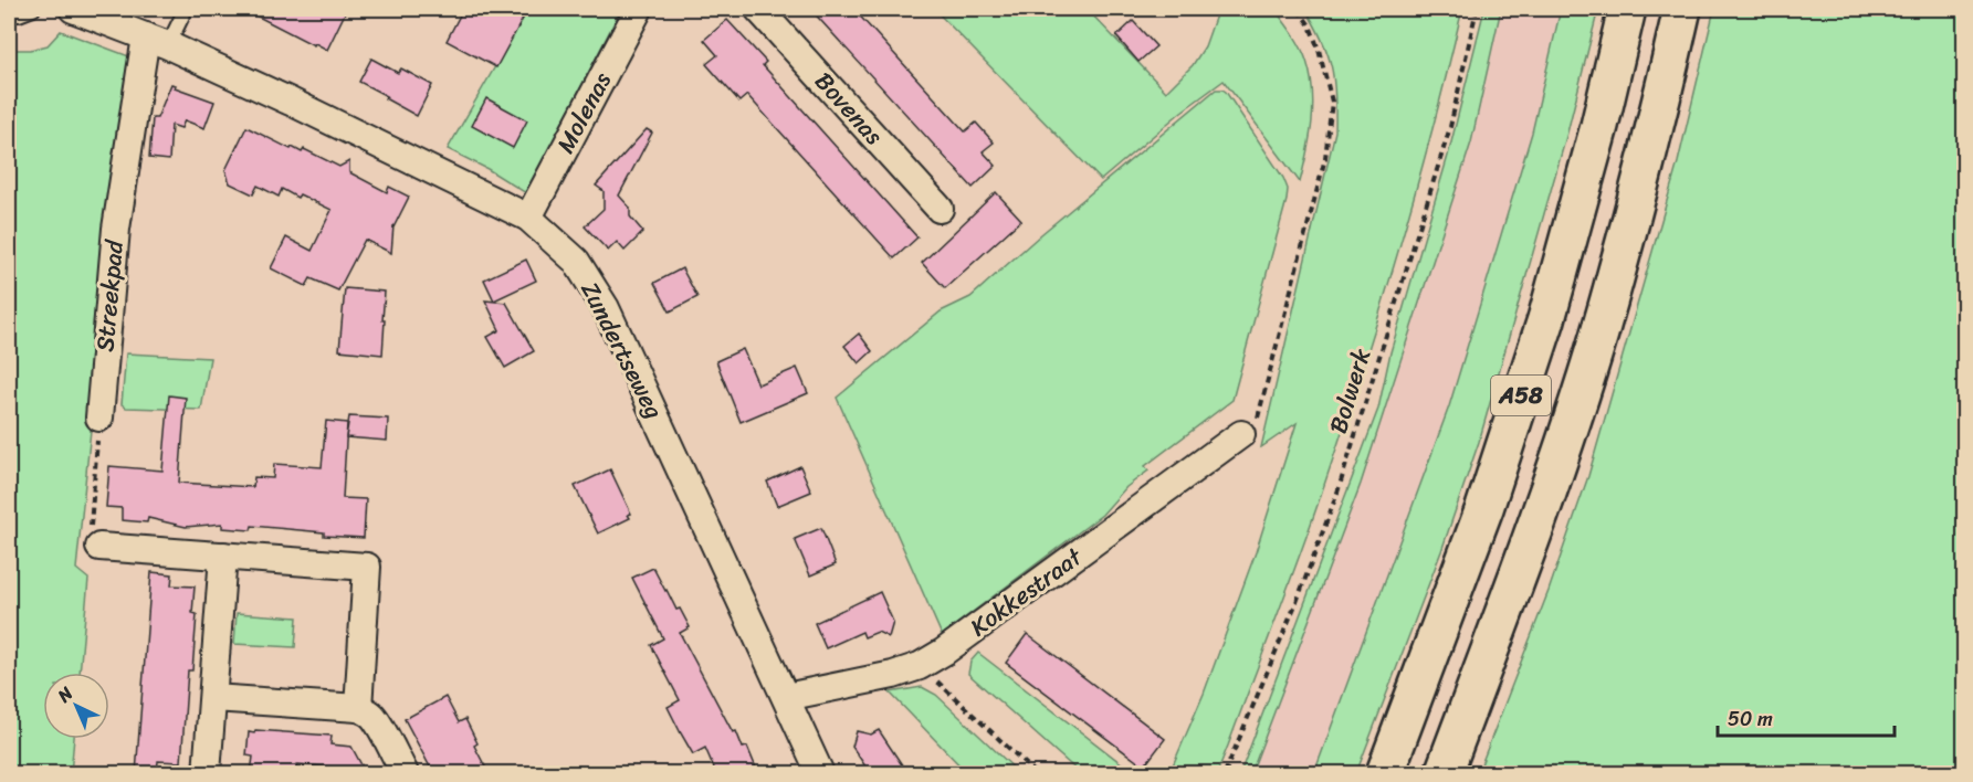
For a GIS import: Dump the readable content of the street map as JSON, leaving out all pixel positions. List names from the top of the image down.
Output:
{
  "streets": {
    "highway": ["A58"],
    "street": [
      "Bovenas",
      "Molenas",
      "Streekpad",
      "Zundertseweg",
      "Kokkestraat"
    ],
    "path": ["Bolwerk"]
  },
  "crossings": [
    ["Molenas", "Zundertseweg"],
    ["Streekpad", "Zundertseweg"],
    ["Zundertseweg", "Kokkestraat"]
  ],
  "scale_bar": "50 m",
  "north": "top left"
}
